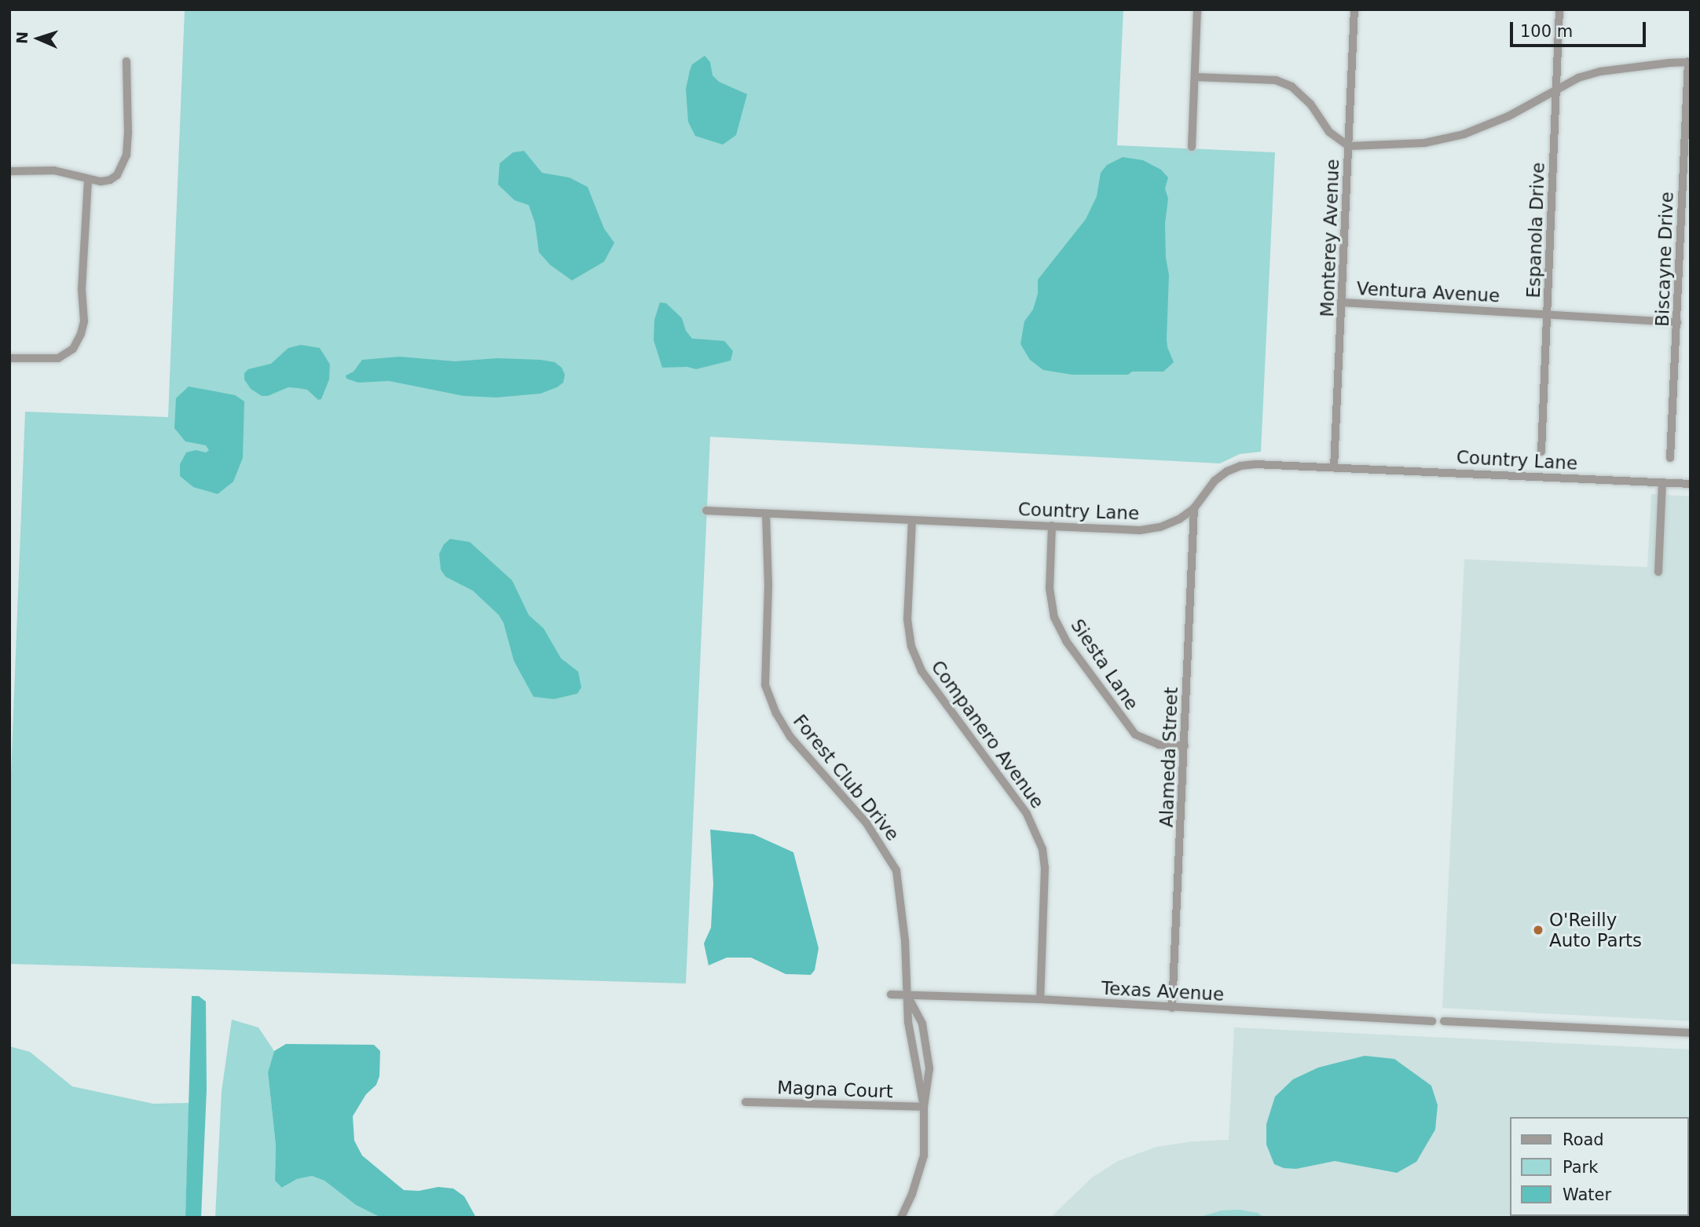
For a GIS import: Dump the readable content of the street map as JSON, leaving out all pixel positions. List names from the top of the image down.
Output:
{
  "streets": {
    "street": [
      "Espanola Drive",
      "Monterey Avenue",
      "Biscayne Drive",
      "Ventura Avenue",
      "Country Lane",
      "Siesta Lane",
      "Companero Avenue",
      "Alameda Street",
      "Forest Club Drive",
      "Texas Avenue",
      "Magna Court"
    ]
  },
  "crossings": [
    ["Espanola Drive", "Ventura Avenue"],
    ["Monterey Avenue", "Ventura Avenue"],
    ["Monterey Avenue", "Country Lane"],
    ["Biscayne Drive", "Ventura Avenue"],
    ["Country Lane", "Siesta Lane"],
    ["Country Lane", "Companero Avenue"],
    ["Country Lane", "Alameda Street"],
    ["Country Lane", "Forest Club Drive"],
    ["Siesta Lane", "Alameda Street"],
    ["Companero Avenue", "Texas Avenue"],
    ["Alameda Street", "Texas Avenue"],
    ["Forest Club Drive", "Texas Avenue"],
    ["Forest Club Drive", "Magna Court"]
  ],
  "places": ["O'Reilly Auto Parts"],
  "legend": ["Road", "Park", "Water"],
  "scale_bar": "100 m",
  "north": "left"
}
